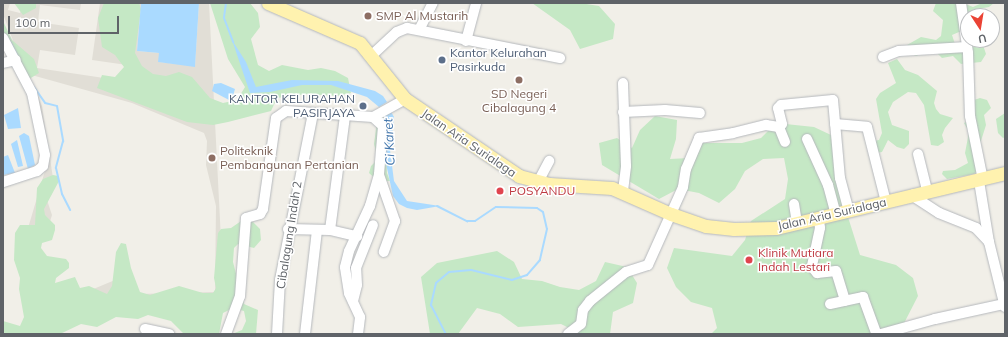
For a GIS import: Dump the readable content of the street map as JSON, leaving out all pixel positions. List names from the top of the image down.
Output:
{
  "streets": {
    "main road": ["Jalan Aria Surialaga"],
    "street": ["Cibalagung Indah 2"]
  },
  "water": ["Ci Karet"],
  "places": [
    "SMP Al Mustarih",
    "Kantor Kelurahan Pasirkuda",
    "SD Negeri Cibalagung 4",
    "KANTOR KELURAHAN PASIRJAYA",
    "Politeknik Pembangunan Pertanian",
    "POSYANDU",
    "Klinik Mutiara Indah Lestari"
  ],
  "scale_bar": "100 m",
  "north": "bottom"
}
